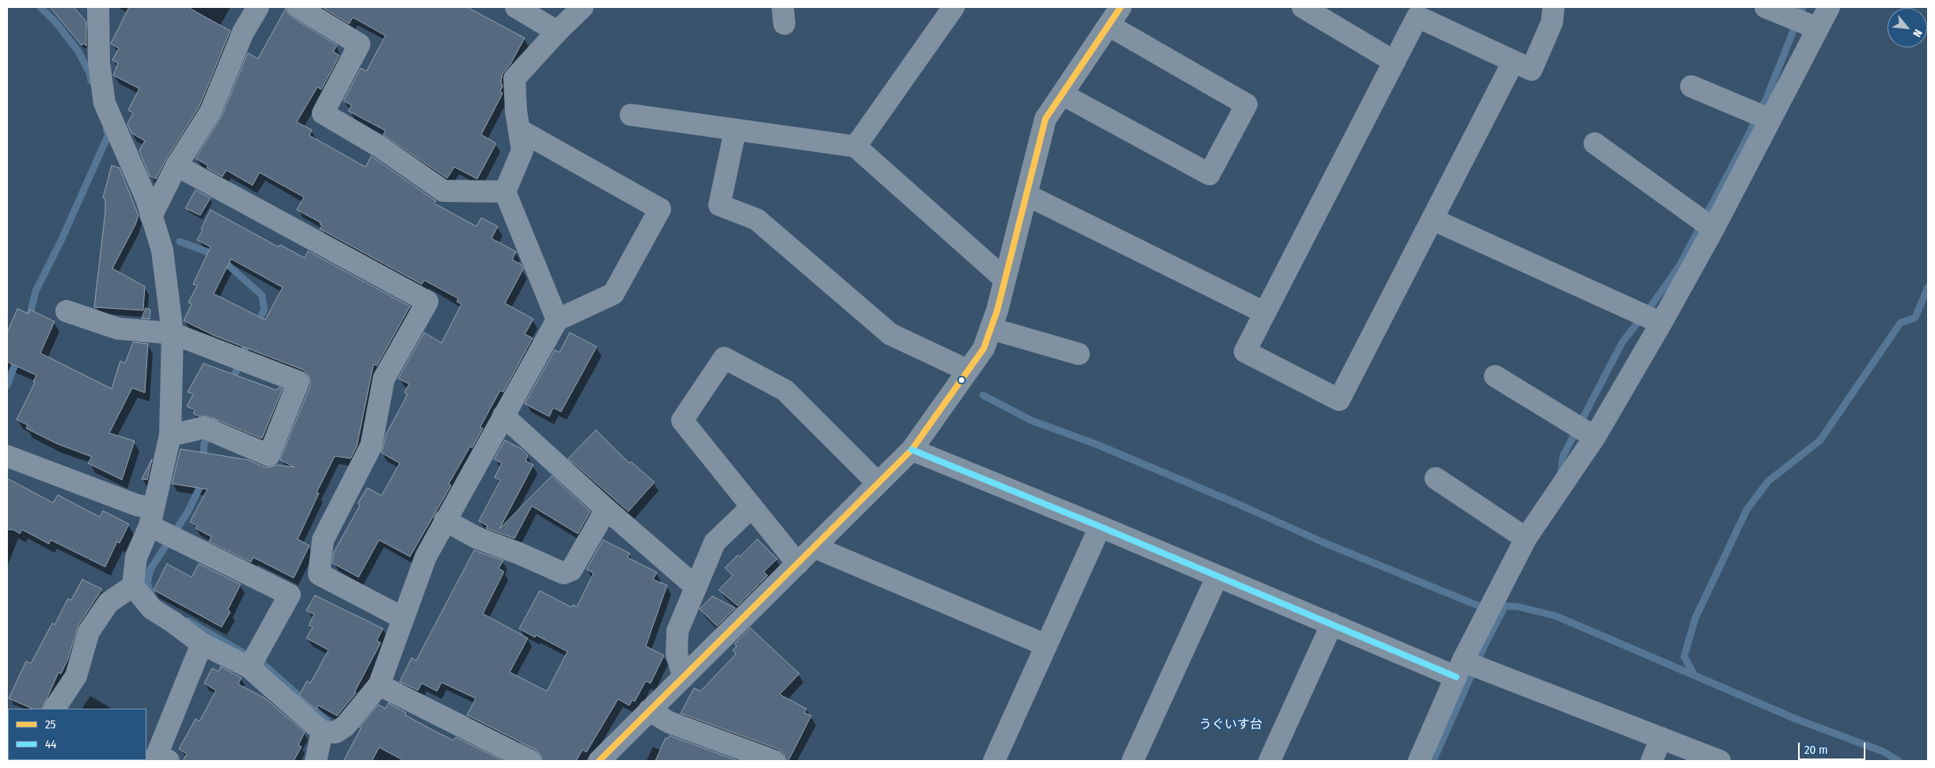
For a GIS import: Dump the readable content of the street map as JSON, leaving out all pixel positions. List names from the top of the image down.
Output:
{
  "districts": ["うぐいす台"],
  "lines": ["transit line 25", "transit line 44"],
  "legend": ["25", "44"],
  "scale_bar": "20 m",
  "north": "bottom right"
}
